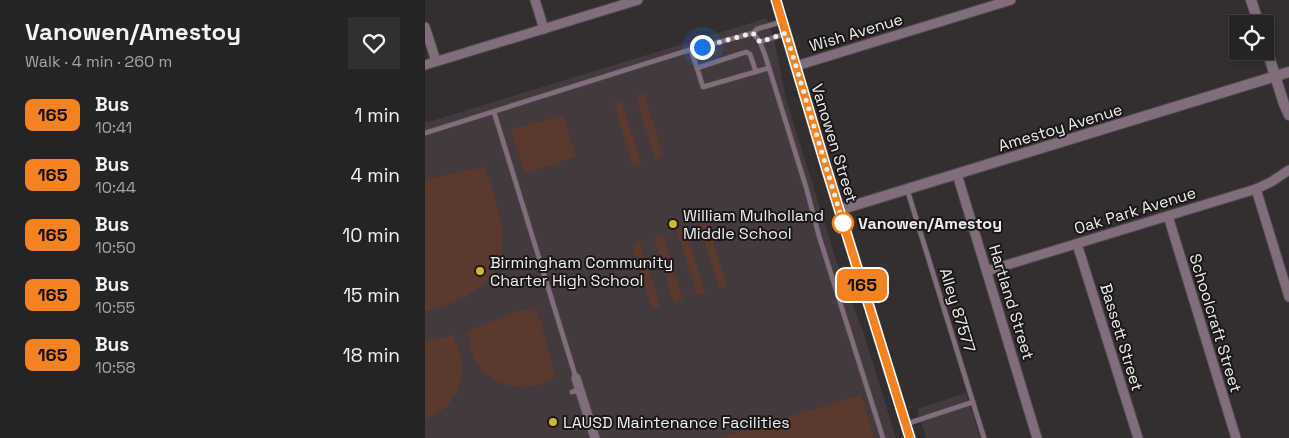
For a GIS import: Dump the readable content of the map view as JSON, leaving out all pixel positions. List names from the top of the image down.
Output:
{
  "streets": {
    "main road": ["Vanowen Street"],
    "street": [
      "Wish Avenue",
      "Amestoy Avenue",
      "Oak Park Avenue",
      "Hartland Street",
      "Schoolcraft Street",
      "Bassett Street"
    ],
    "lane": ["Alley 87577"]
  },
  "crossings": [
    ["Wish Avenue", "Vanowen Street"],
    ["Amestoy Avenue", "Vanowen Street"],
    ["Amestoy Avenue", "Hartland Street"],
    ["Amestoy Avenue", "Alley 87577"],
    ["Oak Park Avenue", "Hartland Street"],
    ["Oak Park Avenue", "Schoolcraft Street"],
    ["Oak Park Avenue", "Bassett Street"]
  ],
  "places": [
    "Vanowen/Amestoy",
    "William Mulholland Middle School",
    "Birmingham Community Charter High School",
    "LAUSD Maintenance Facilities"
  ],
  "lines": ["bus line 165"],
  "page": {
    "heading": ["Vanowen/Amestoy", "Walk · 4 min · 260 m"],
    "on_map": "165",
    "list": [
      {
        "mark": "165",
        "name": "Bus",
        "note": "10:41",
        "value": "1 min"
      },
      {
        "mark": "165",
        "name": "Bus",
        "note": "10:44",
        "value": "4 min"
      },
      {
        "mark": "165",
        "name": "Bus",
        "note": "10:50",
        "value": "10 min"
      },
      {
        "mark": "165",
        "name": "Bus",
        "note": "10:55",
        "value": "15 min"
      },
      {
        "mark": "165",
        "name": "Bus",
        "note": "10:58",
        "value": "18 min"
      }
    ]
  }
}
